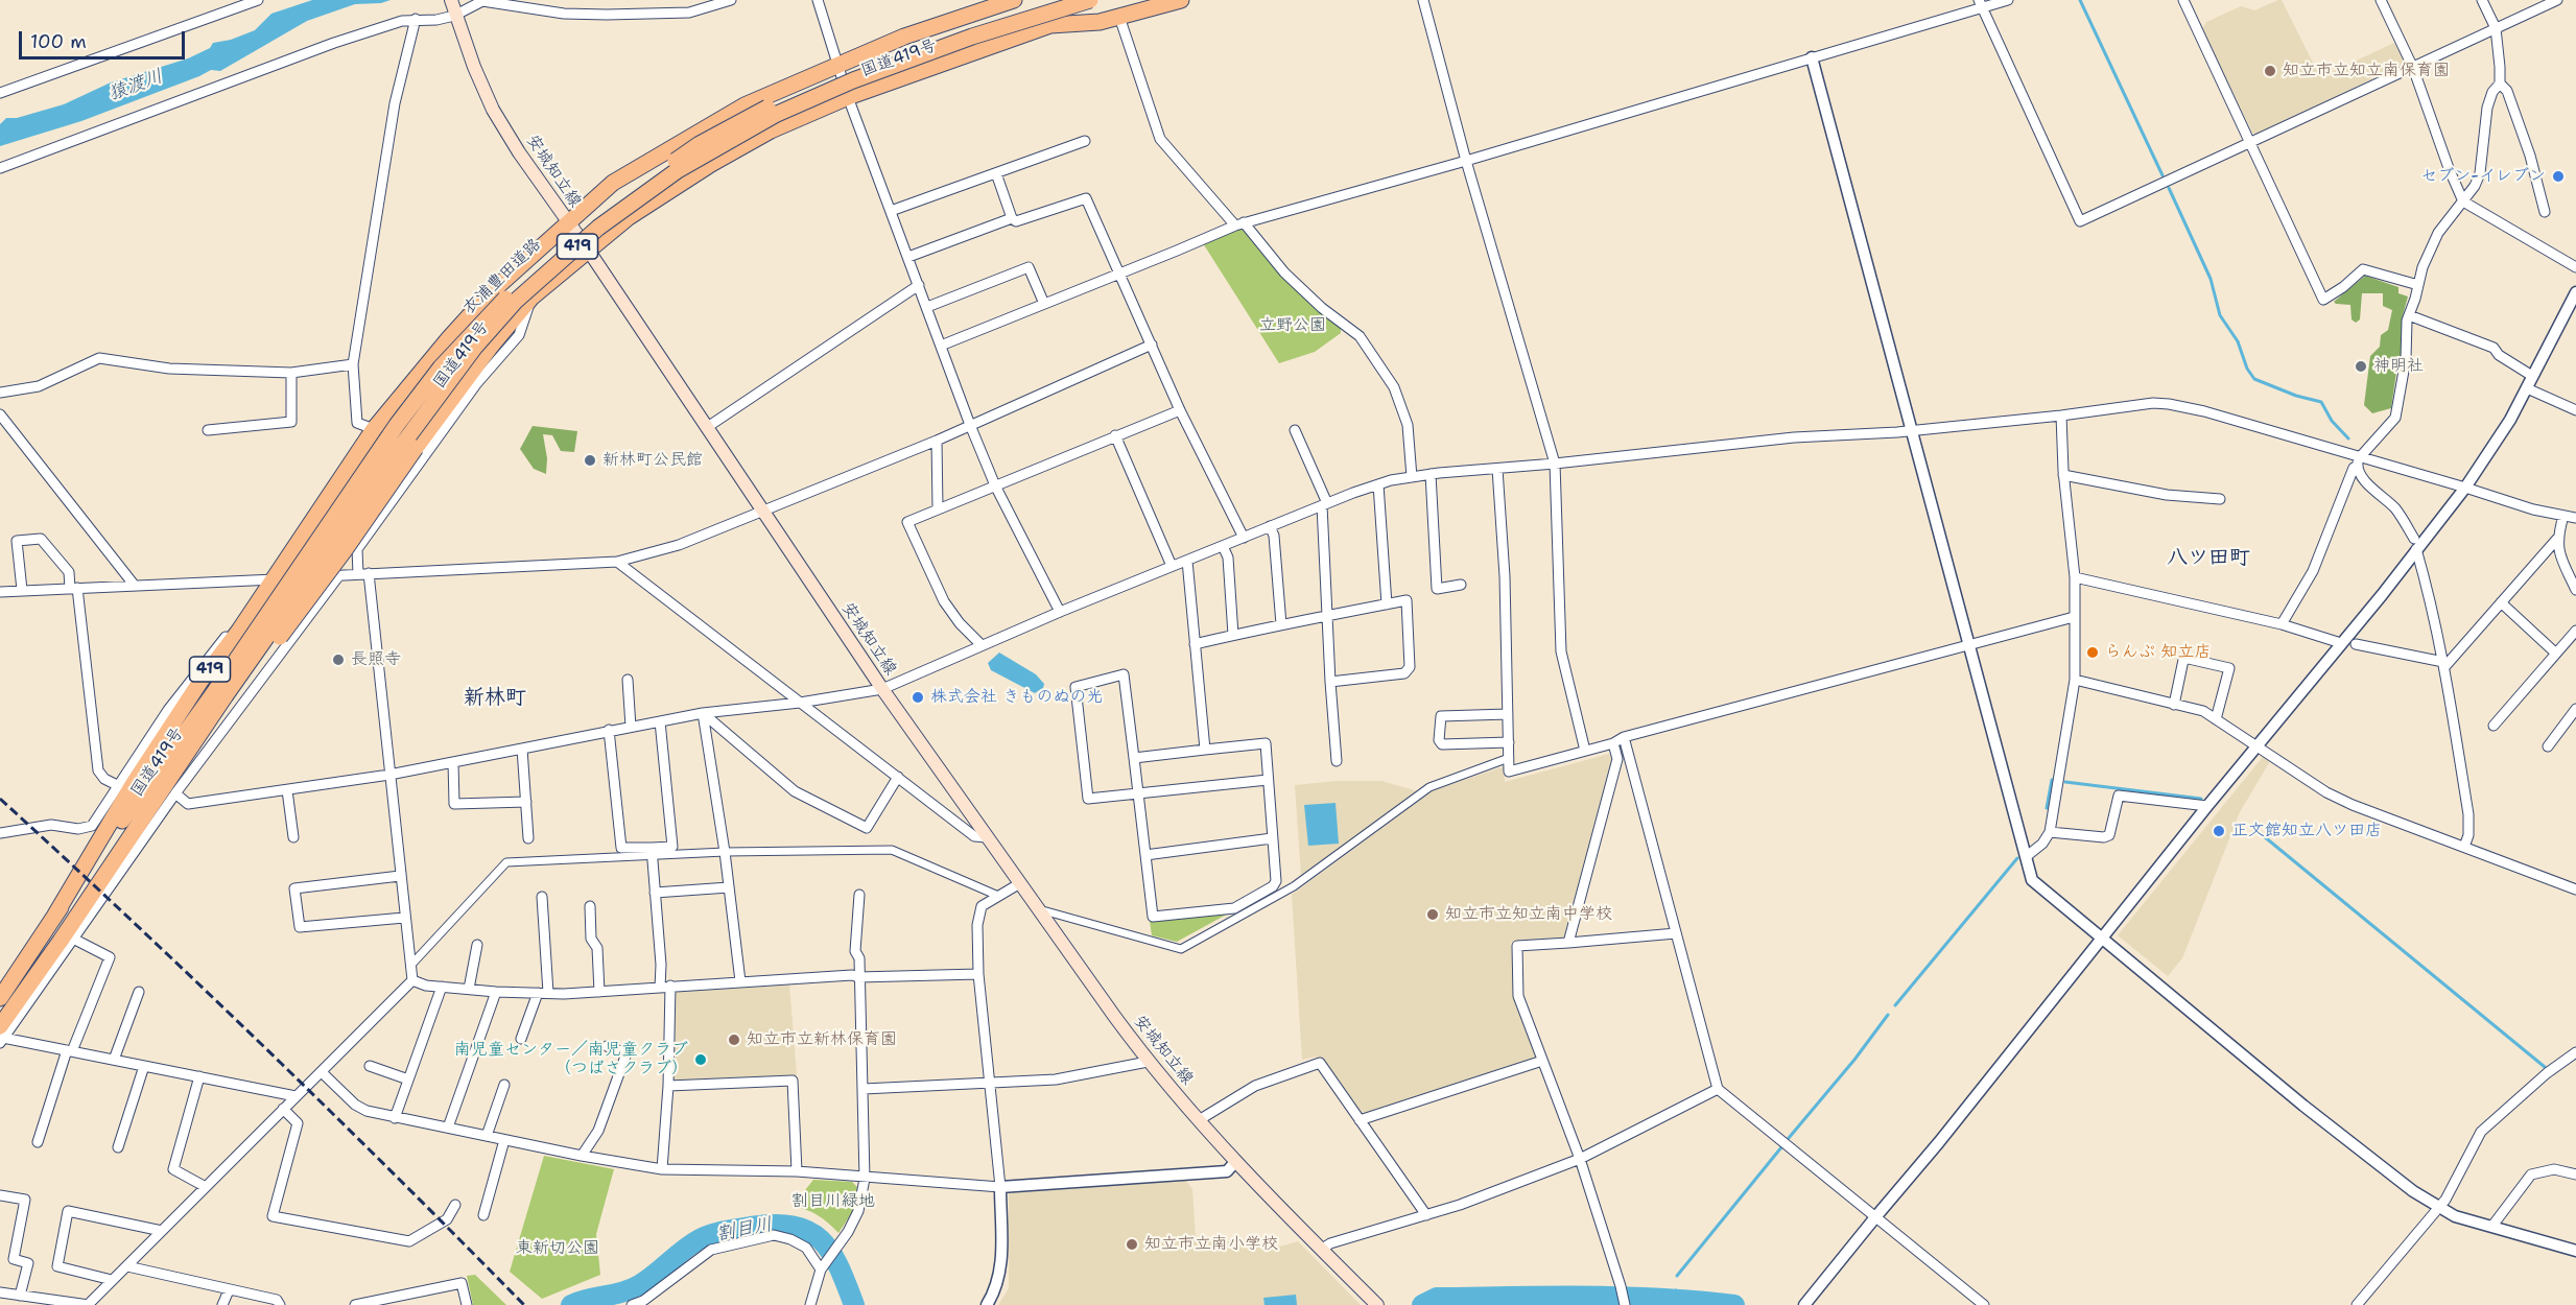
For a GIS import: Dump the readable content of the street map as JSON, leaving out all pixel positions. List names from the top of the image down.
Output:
{
  "streets": {
    "highway": ["国道419号", "419", "衣浦豊田道路"],
    "main road": ["安城知立線"]
  },
  "crossings": [
    ["国道419号", "安城知立線"],
    ["国道419号", "衣浦豊田道路"]
  ],
  "districts": ["八ツ田町", "新林町"],
  "water": ["猿渡川", "割目川"],
  "parks": ["立野公園", "割目川緑地", "東新切公園"],
  "places": [
    "知立市立知立南保育園",
    "セブン-イレブン",
    "神明社",
    "新林町公民館",
    "らんぷ 知立店",
    "長照寺",
    "株式会社 きものぬの光",
    "正文館知立八ツ田店",
    "知立市立知立南中学校",
    "知立市立新林保育園",
    "南児童センター／南児童クラブ （つばさクラブ）",
    "知立市立南小学校"
  ],
  "scale_bar": "100 m"
}
